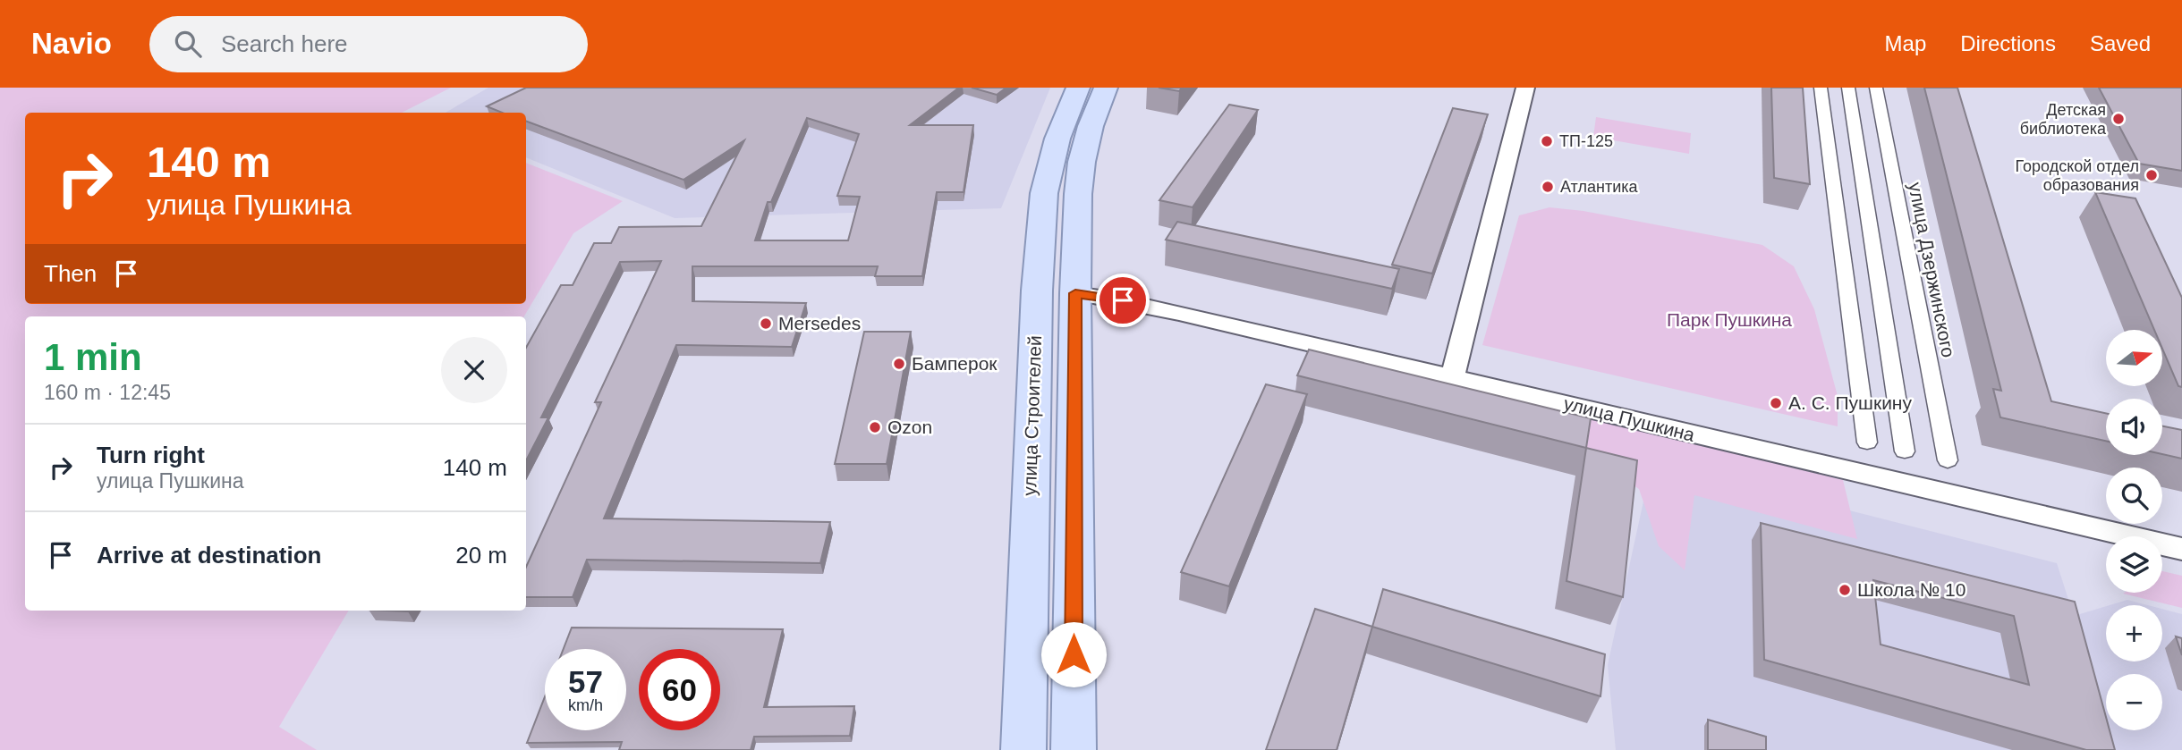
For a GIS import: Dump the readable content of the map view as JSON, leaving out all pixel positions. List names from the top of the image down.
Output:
{
  "streets": {
    "main road": ["улица Строителей"],
    "street": ["улица Дзержинского", "улица Пушкина"]
  },
  "crossings": [
    ["улица Строителей", "улица Пушкина"]
  ],
  "parks": ["Парк Пушкина"],
  "places": [
    "Детская библиотека",
    "ТП-125",
    "Городской отдел образования",
    "Атлантика",
    "Mersedes",
    "Бамперок",
    "А. С. Пушкину",
    "Ozon",
    "Школа № 10"
  ],
  "north": "right",
  "page": {
    "header": "Navio",
    "search": "Search here",
    "nav": ["Map", "Directions", "Saved"],
    "turn": ["140 m", "улица Пушкина"],
    "then": "Then",
    "heading": ["1 min", "160 m · 12:45"],
    "map_buttons": ["+", "−"],
    "list": [
      {
        "name": "Turn right",
        "note": "улица Пушкина",
        "value": "140 m"
      },
      {
        "name": "Arrive at destination",
        "value": "20 m"
      }
    ],
    "speed": "57 km/h",
    "limit": "60"
  }
}
